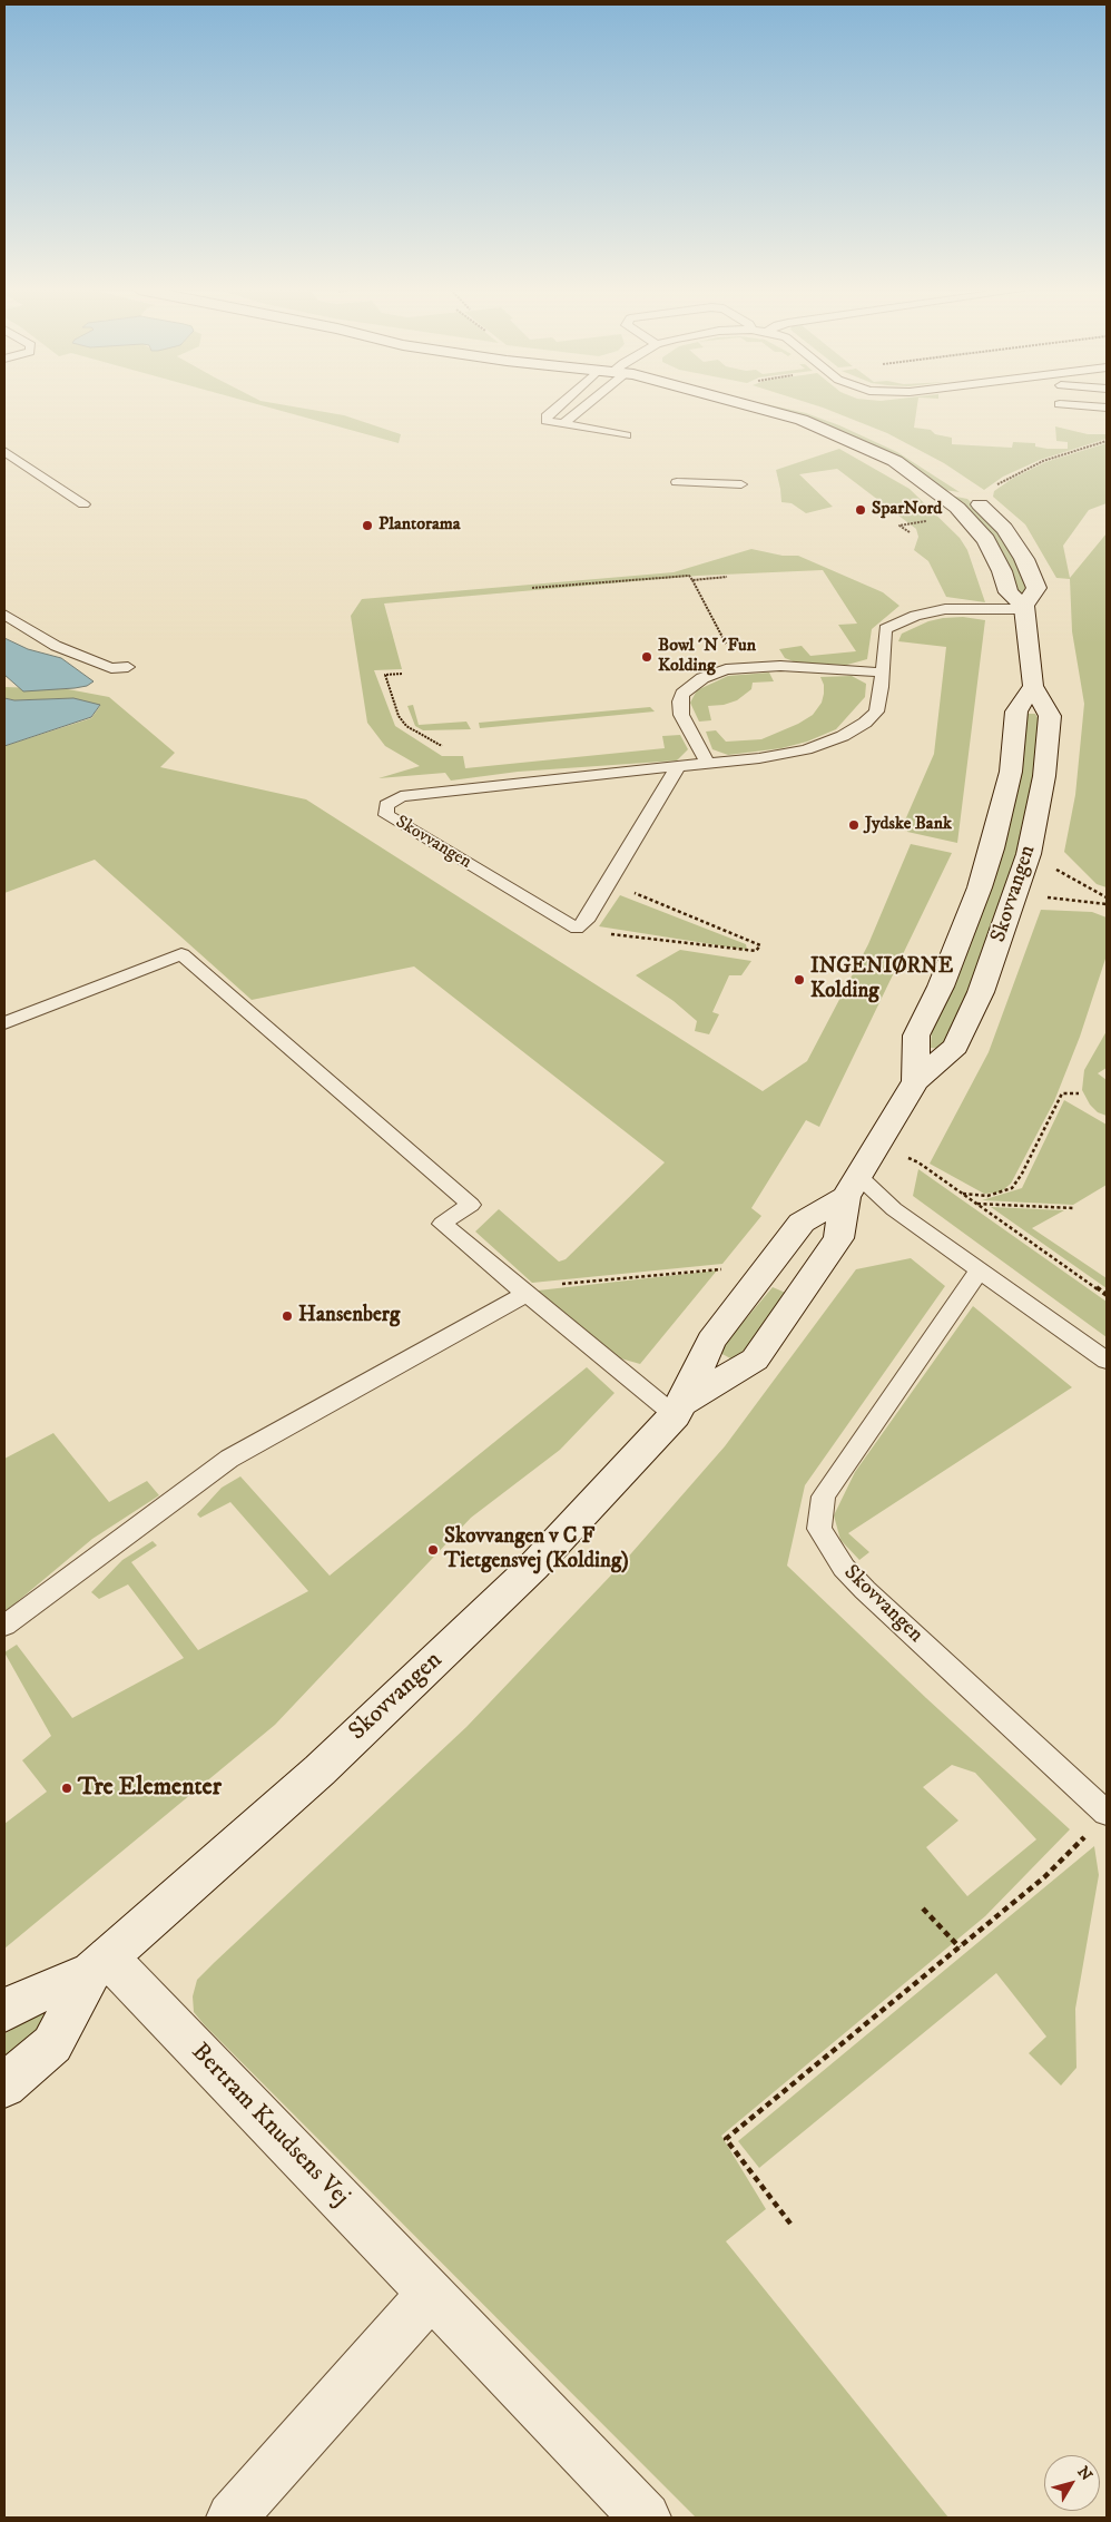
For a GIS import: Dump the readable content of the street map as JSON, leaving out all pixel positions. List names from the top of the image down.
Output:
{
  "streets": {
    "street": ["Skovvangen", "Bertram Knudsens Vej"]
  },
  "crossings": [
    ["Skovvangen", "Bertram Knudsens Vej"]
  ],
  "places": [
    "SparNord",
    "Plantorama",
    "Bowl´N´Fun Kolding",
    "Jydske Bank",
    "INGENIØRNE Kolding",
    "Hansenberg",
    "Skovvangen v C F Tietgensvej (Kolding)",
    "Tre Elementer"
  ],
  "north": "top right"
}
